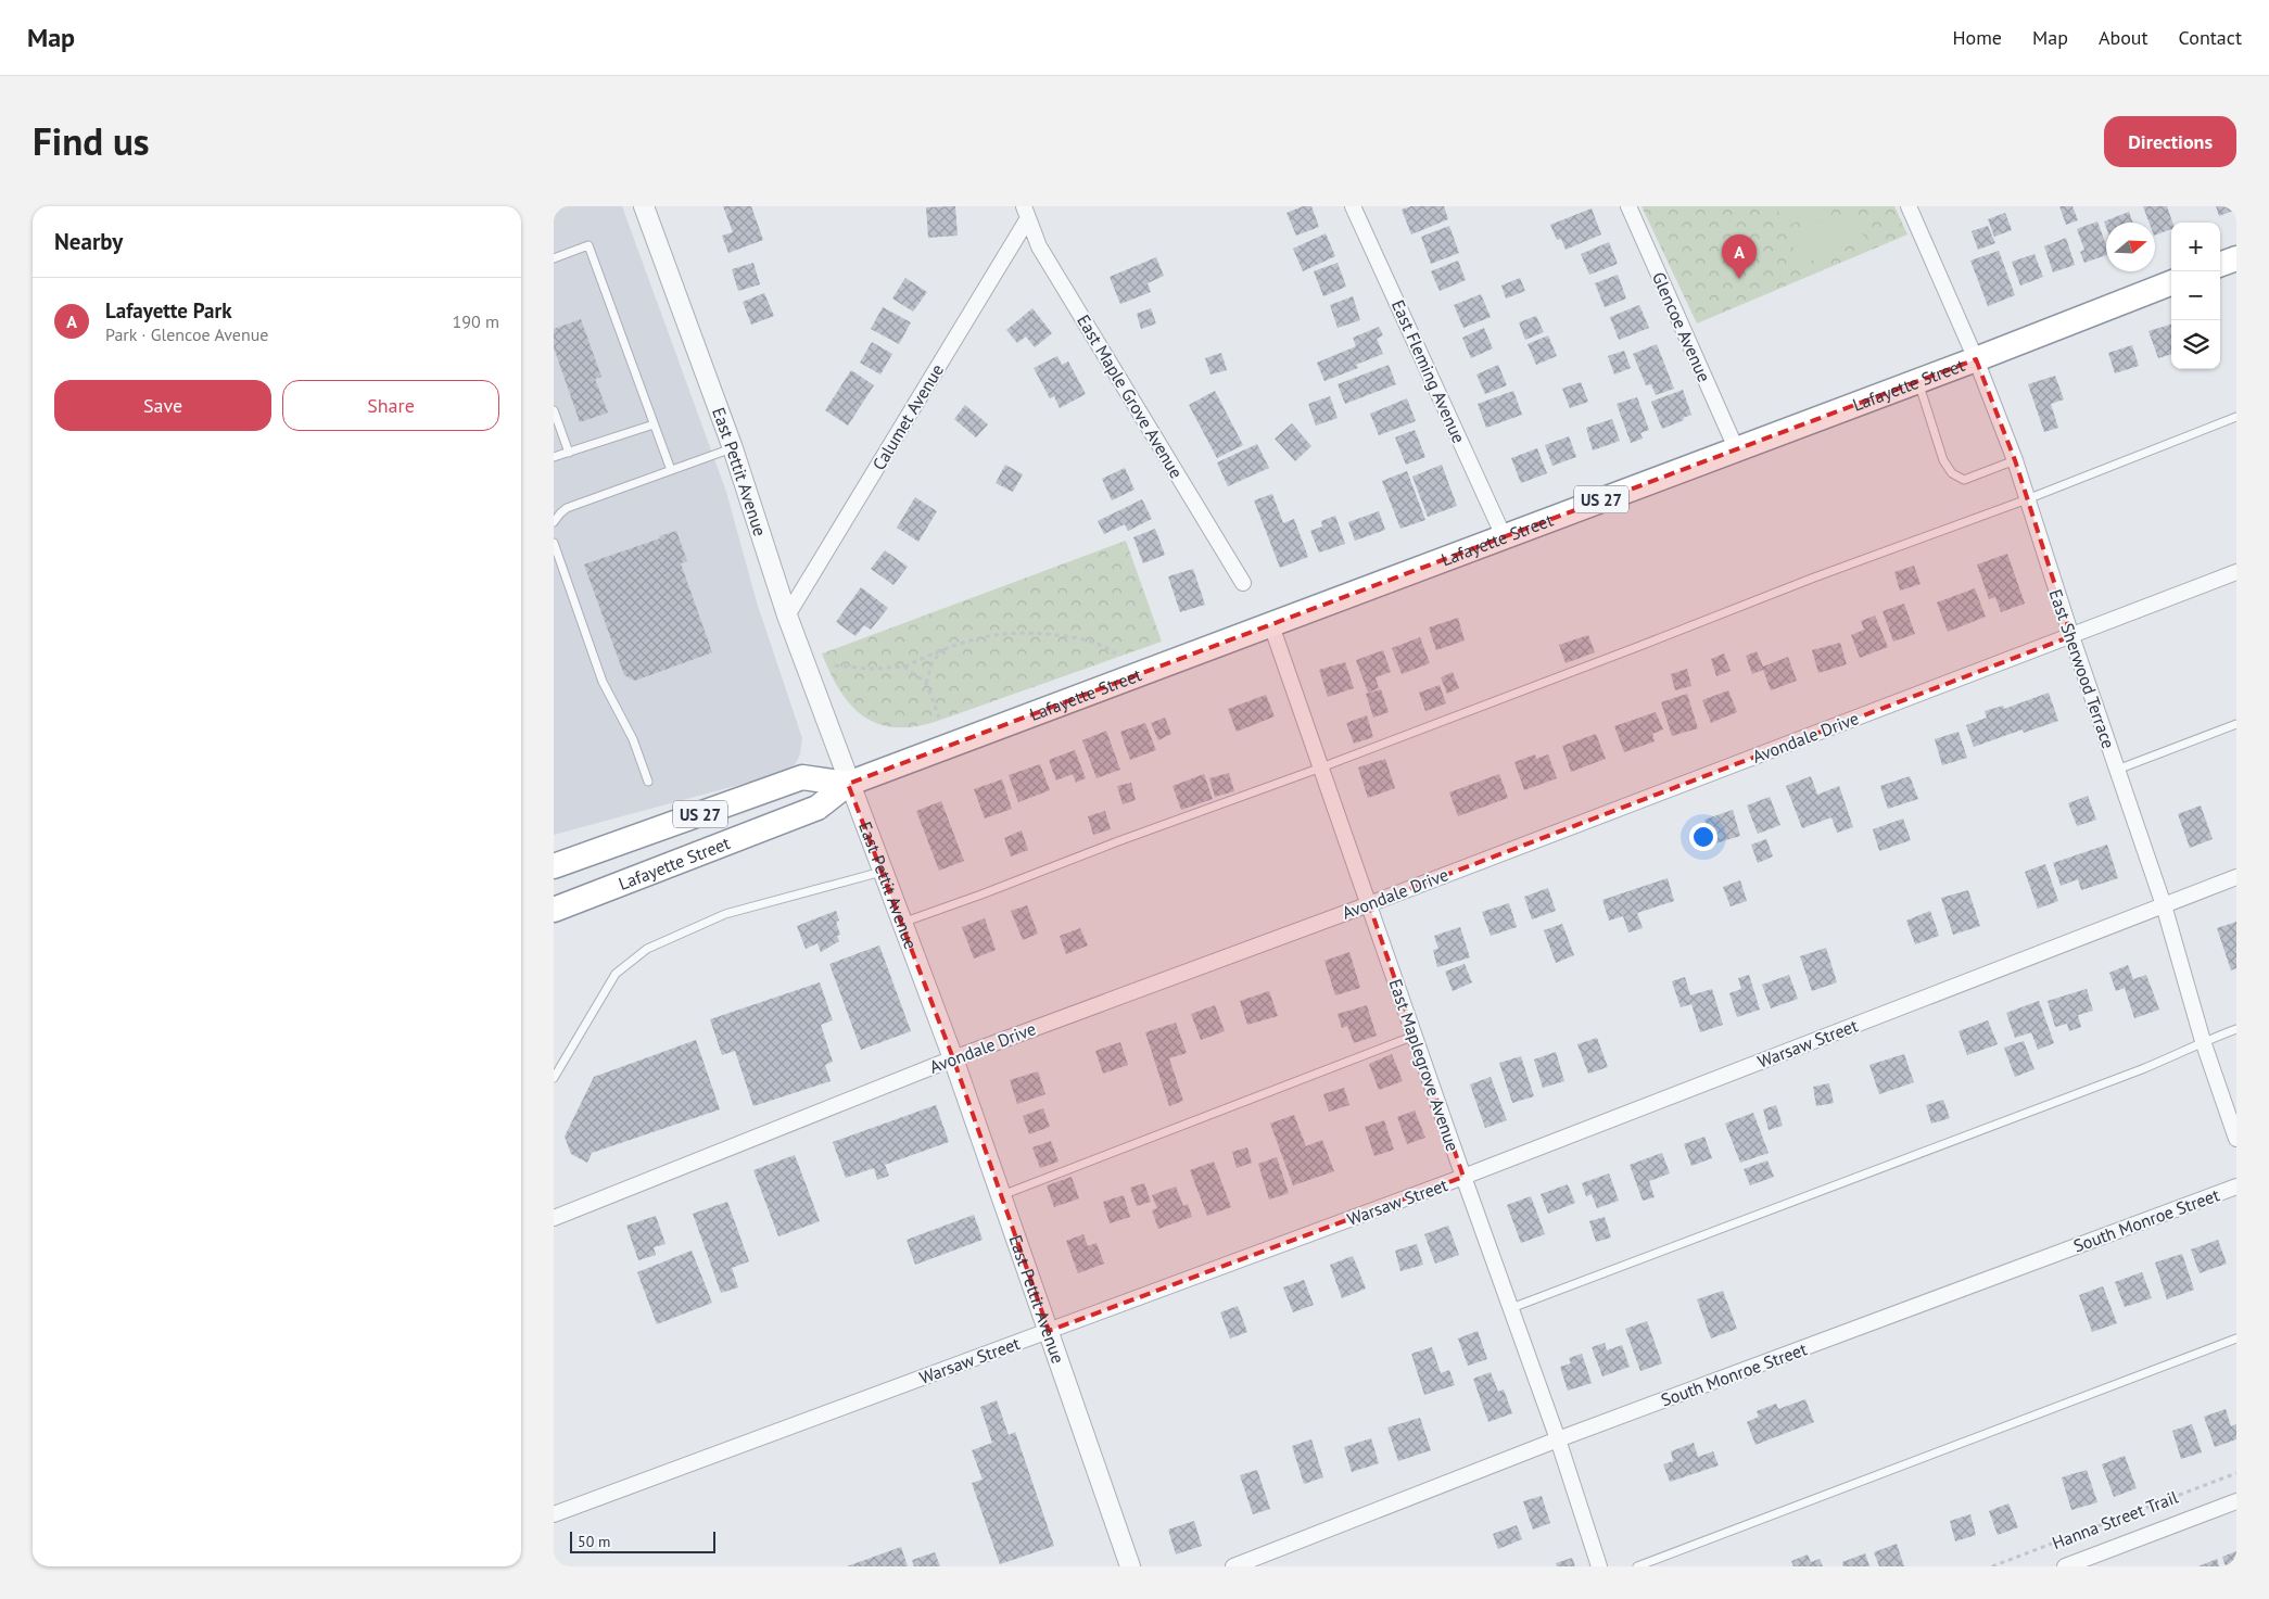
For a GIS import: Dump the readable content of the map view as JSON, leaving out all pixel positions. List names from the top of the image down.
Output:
{
  "streets": {
    "highway": ["Lafayette Street", "US 27"],
    "street": [
      "Glencoe Avenue",
      "East Fleming Avenue",
      "East Maple Grove Avenue",
      "Calumet Avenue",
      "East Pettit Avenue",
      "East Sherwood Terrace",
      "Avondale Drive",
      "Warsaw Street",
      "East Maplegrove Avenue",
      "South Monroe Street"
    ],
    "path": ["Hanna Street Trail"]
  },
  "crossings": [
    ["Glencoe Avenue", "Lafayette Street"],
    ["East Fleming Avenue", "Lafayette Street"],
    ["Lafayette Street", "East Pettit Avenue"],
    ["Lafayette Street", "East Sherwood Terrace"],
    ["Lafayette Street", "East Maplegrove Avenue"],
    ["East Maple Grove Avenue", "Calumet Avenue"],
    ["Calumet Avenue", "East Pettit Avenue"],
    ["East Pettit Avenue", "Avondale Drive"],
    ["East Pettit Avenue", "Warsaw Street"],
    ["East Sherwood Terrace", "Avondale Drive"],
    ["East Sherwood Terrace", "Warsaw Street"],
    ["Avondale Drive", "East Maplegrove Avenue"],
    ["Warsaw Street", "East Maplegrove Avenue"],
    ["East Maplegrove Avenue", "South Monroe Street"]
  ],
  "scale_bar": "50 m",
  "north": "right",
  "page": {
    "header": "Map",
    "nav": [
      "Home",
      "Map",
      "About",
      "Contact"
    ],
    "title": "Find us",
    "buttons": [
      "Directions",
      ["Save", "Share"]
    ],
    "heading": "Nearby",
    "map_buttons": ["+", "−"],
    "pins": "A",
    "list": [
      {
        "mark": "A",
        "name": "Lafayette Park",
        "note": "Park · Glencoe Avenue",
        "value": "190 m"
      }
    ],
    "scale": "50 m"
  }
}
